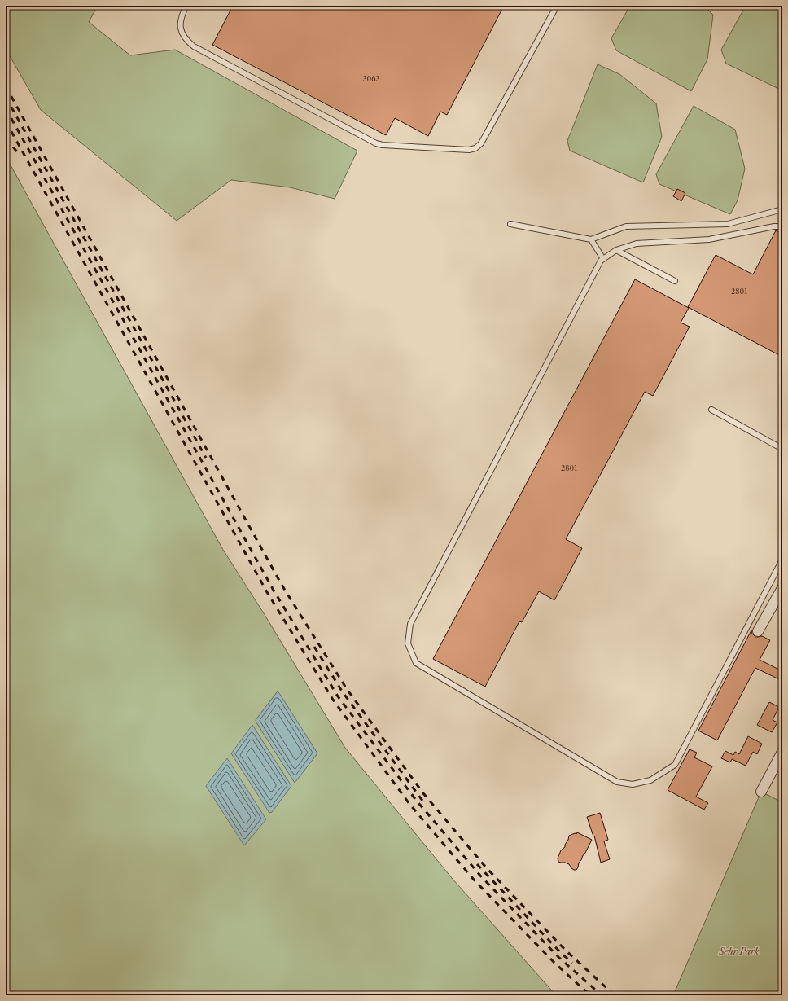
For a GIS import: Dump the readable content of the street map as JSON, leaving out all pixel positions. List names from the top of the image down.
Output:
{
  "parks": ["Sehr Park"],
  "house_numbers": ["3063", "2801", "2801"]
}
